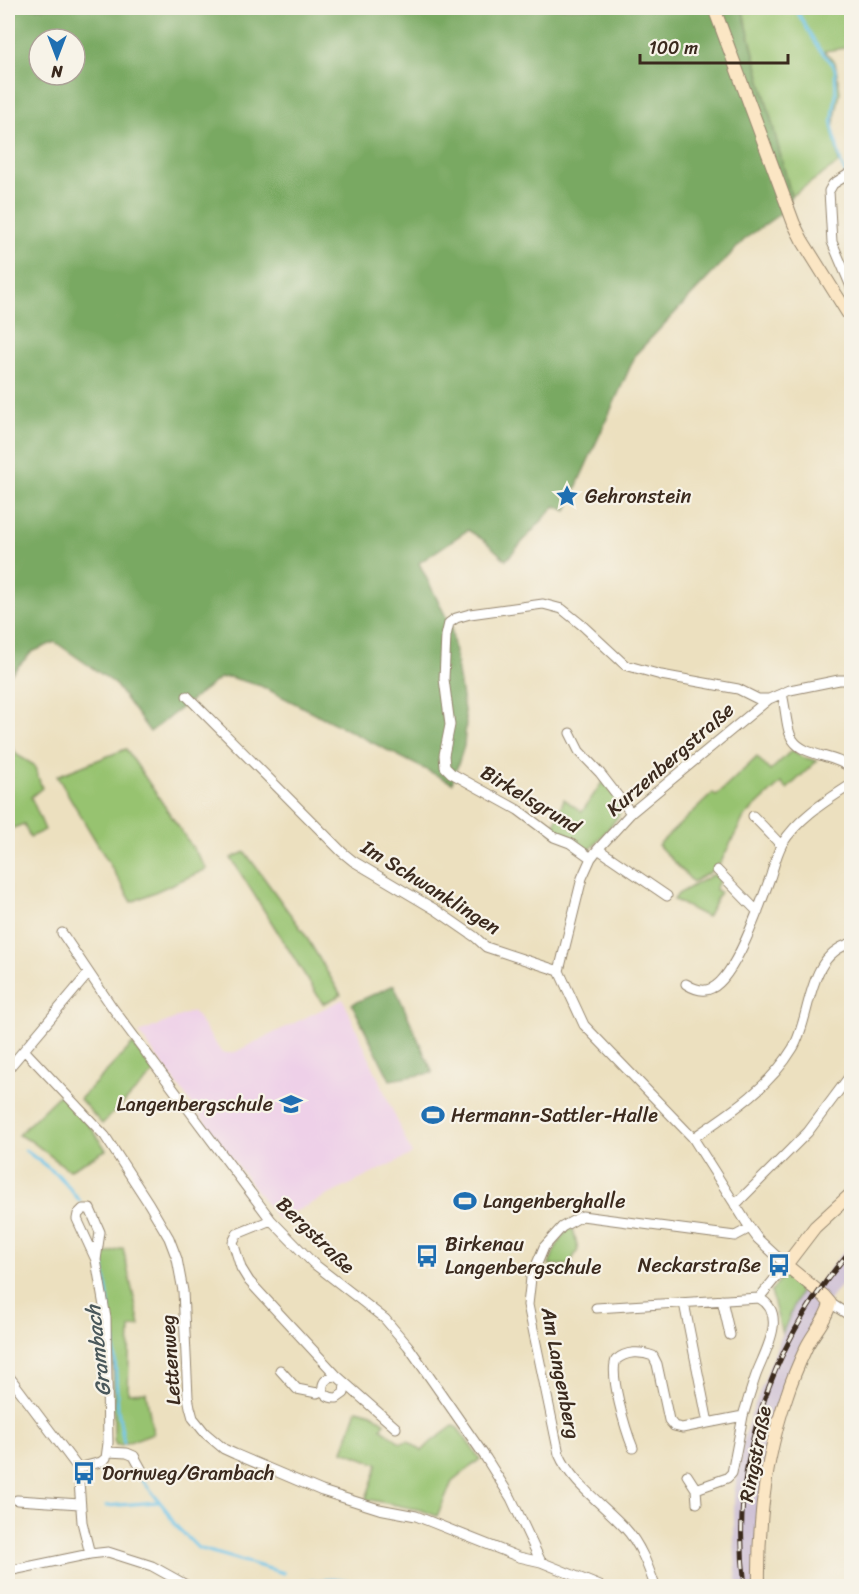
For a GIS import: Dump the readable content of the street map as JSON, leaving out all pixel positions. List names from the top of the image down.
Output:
{
  "streets": {
    "main road": ["Ringstraße"],
    "street": [
      "Kurzenbergstraße",
      "Birkelsgrund",
      "Im Schwanklingen",
      "Bergstraße",
      "Lettenweg",
      "Am Langenberg"
    ]
  },
  "crossings": [
    ["Kurzenbergstraße", "Birkelsgrund"],
    ["Kurzenbergstraße", "Im Schwanklingen"],
    ["Bergstraße", "Lettenweg"]
  ],
  "water": ["Grambach"],
  "places": {
    "place": ["Gehronstein"],
    "school or university": ["Langenbergschule"],
    "sports": ["Hermann-Sattler-Halle", "Langenberghalle"],
    "bus stop": ["Birkenau Langenbergschule", "Neckarstraße", "Dornweg/Grambach"]
  },
  "scale_bar": "100 m",
  "north": "bottom"
}
